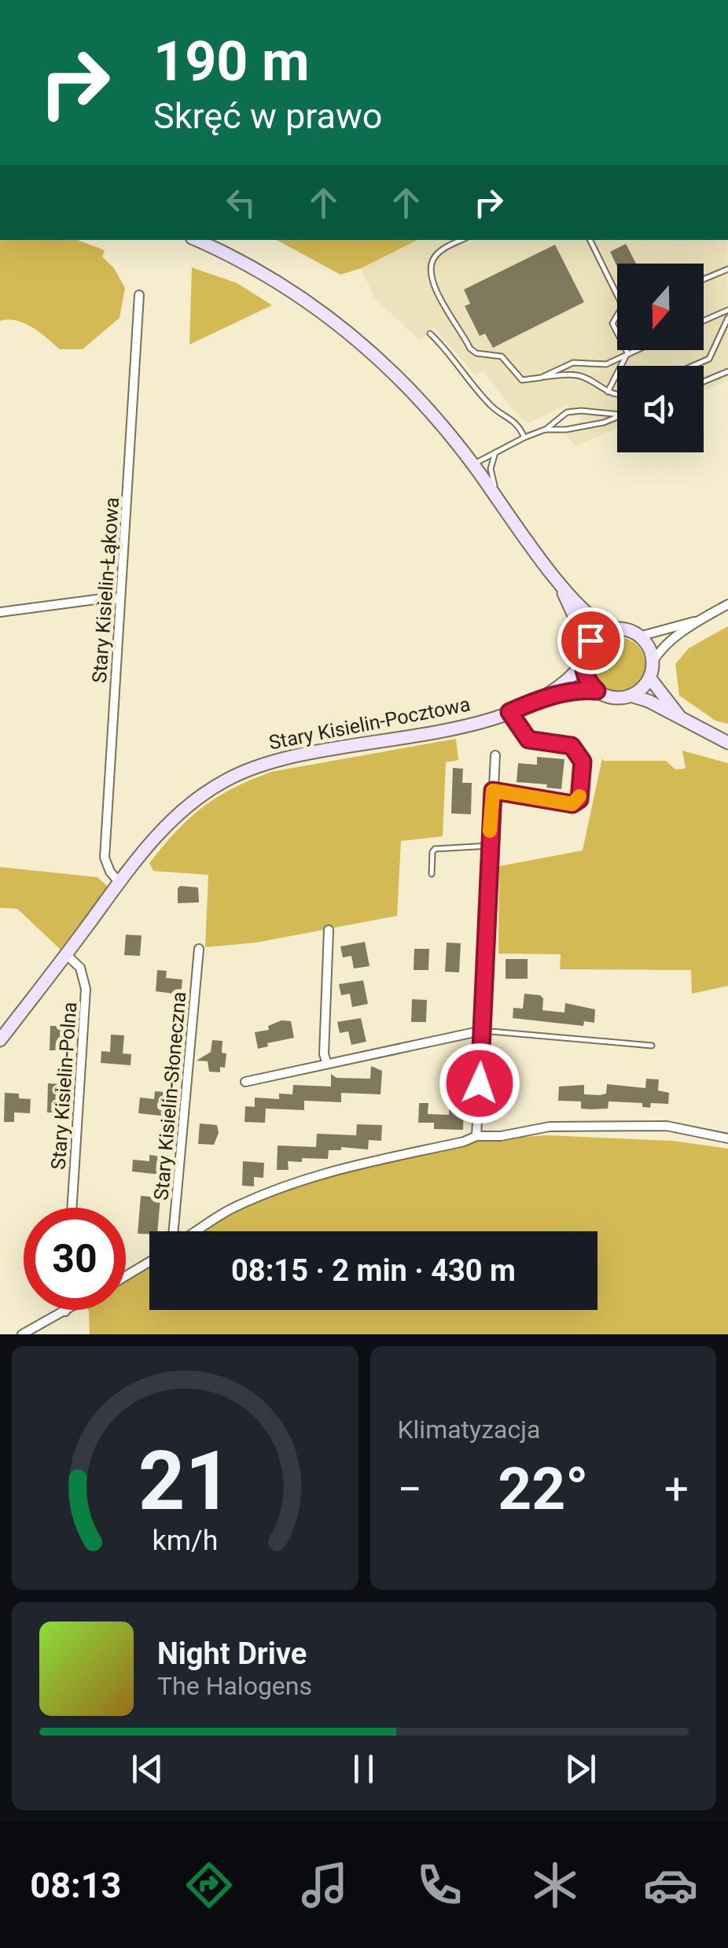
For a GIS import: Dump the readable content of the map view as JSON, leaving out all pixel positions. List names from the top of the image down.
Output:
{
  "streets": {
    "main road": ["Stary Kisielin-Pocztowa"],
    "street": ["Stary Kisielin-Łąkowa", "Stary Kisielin-Polna", "Stary Kisielin-Słoneczna"]
  },
  "crossings": [
    ["Stary Kisielin-Łąkowa", "Stary Kisielin-Pocztowa"],
    ["Stary Kisielin-Pocztowa", "Stary Kisielin-Polna"]
  ],
  "north": "bottom",
  "page": {
    "turn": ["190 m", "Skręć w prawo"],
    "limit": "30",
    "trip": "08:15 · 2 min · 430 m",
    "tile": "Klimatyzacja",
    "heat": ["−", "22°", "+"],
    "song": ["Night Drive", "The Halogens"],
    "tabs": "08:13",
    "gauge": ["21", "km/h"]
  }
}
